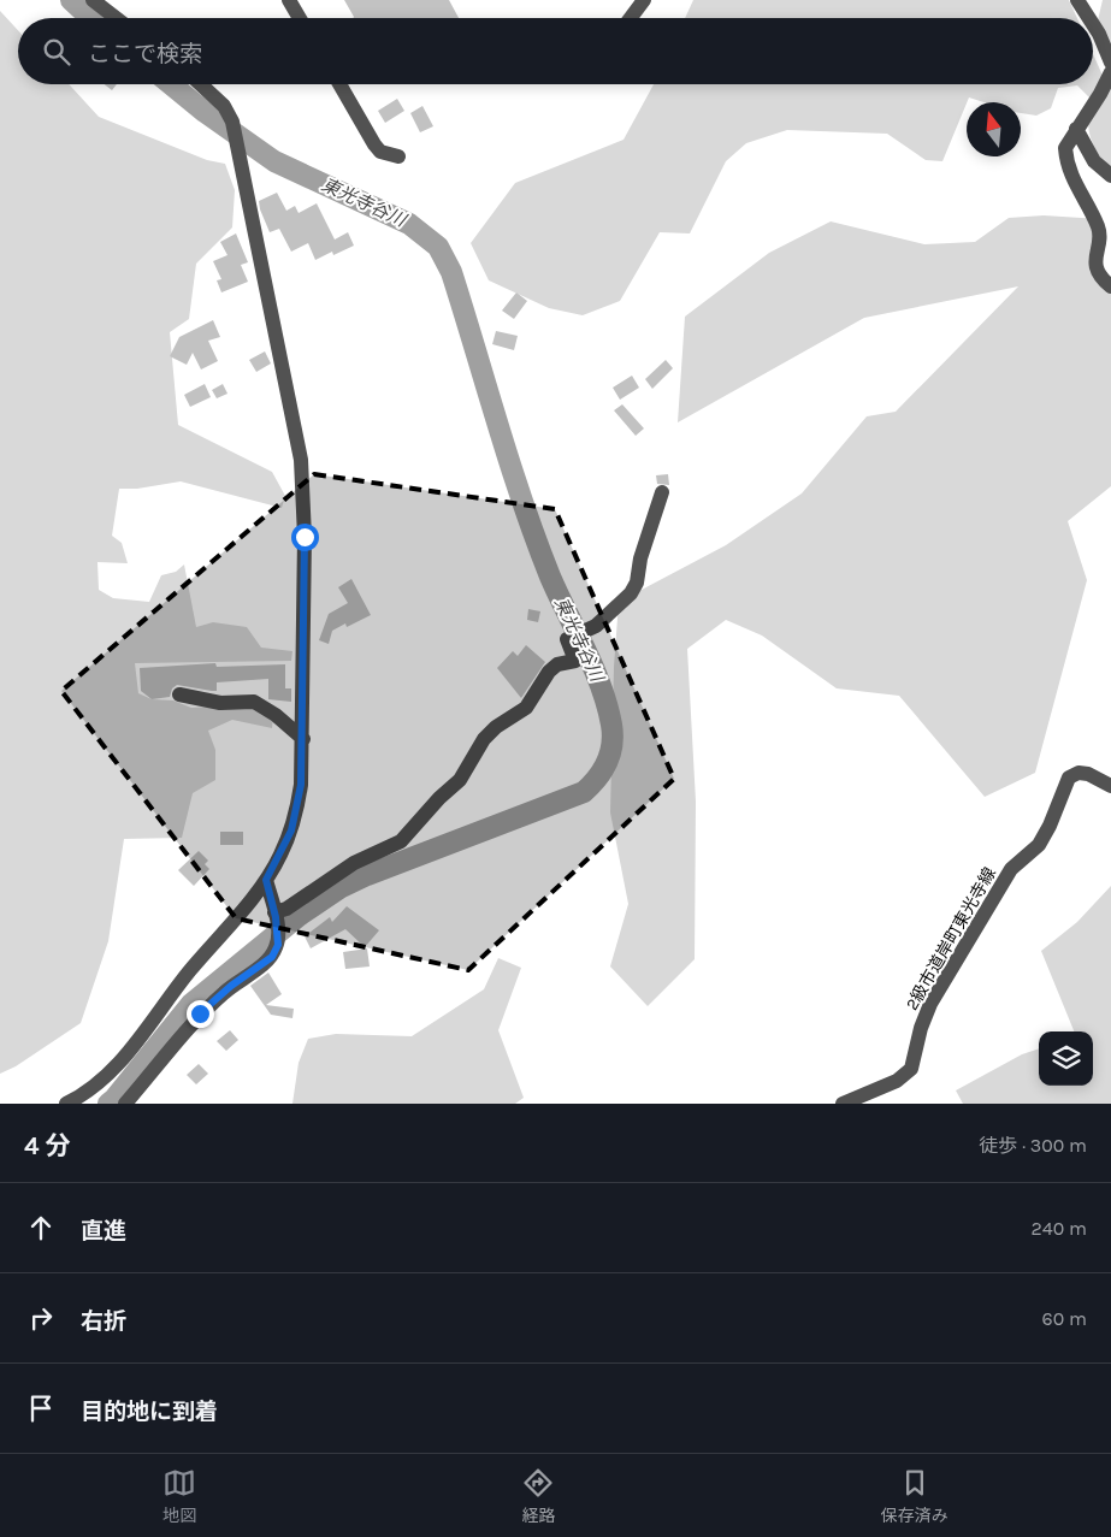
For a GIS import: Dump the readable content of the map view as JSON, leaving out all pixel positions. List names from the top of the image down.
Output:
{
  "streets": {
    "street": ["2級市道岸町東光寺線"]
  },
  "water": ["東光寺谷川"],
  "north": "top",
  "page": {
    "search": "ここで検索",
    "heading": ["4 分", "徒歩 · 300 m"],
    "list": [
      ["直進", "240 m"],
      ["右折", "60 m"],
      "目的地に到着"
    ],
    "nav": ["地図", "経路", "保存済み"]
  }
}
